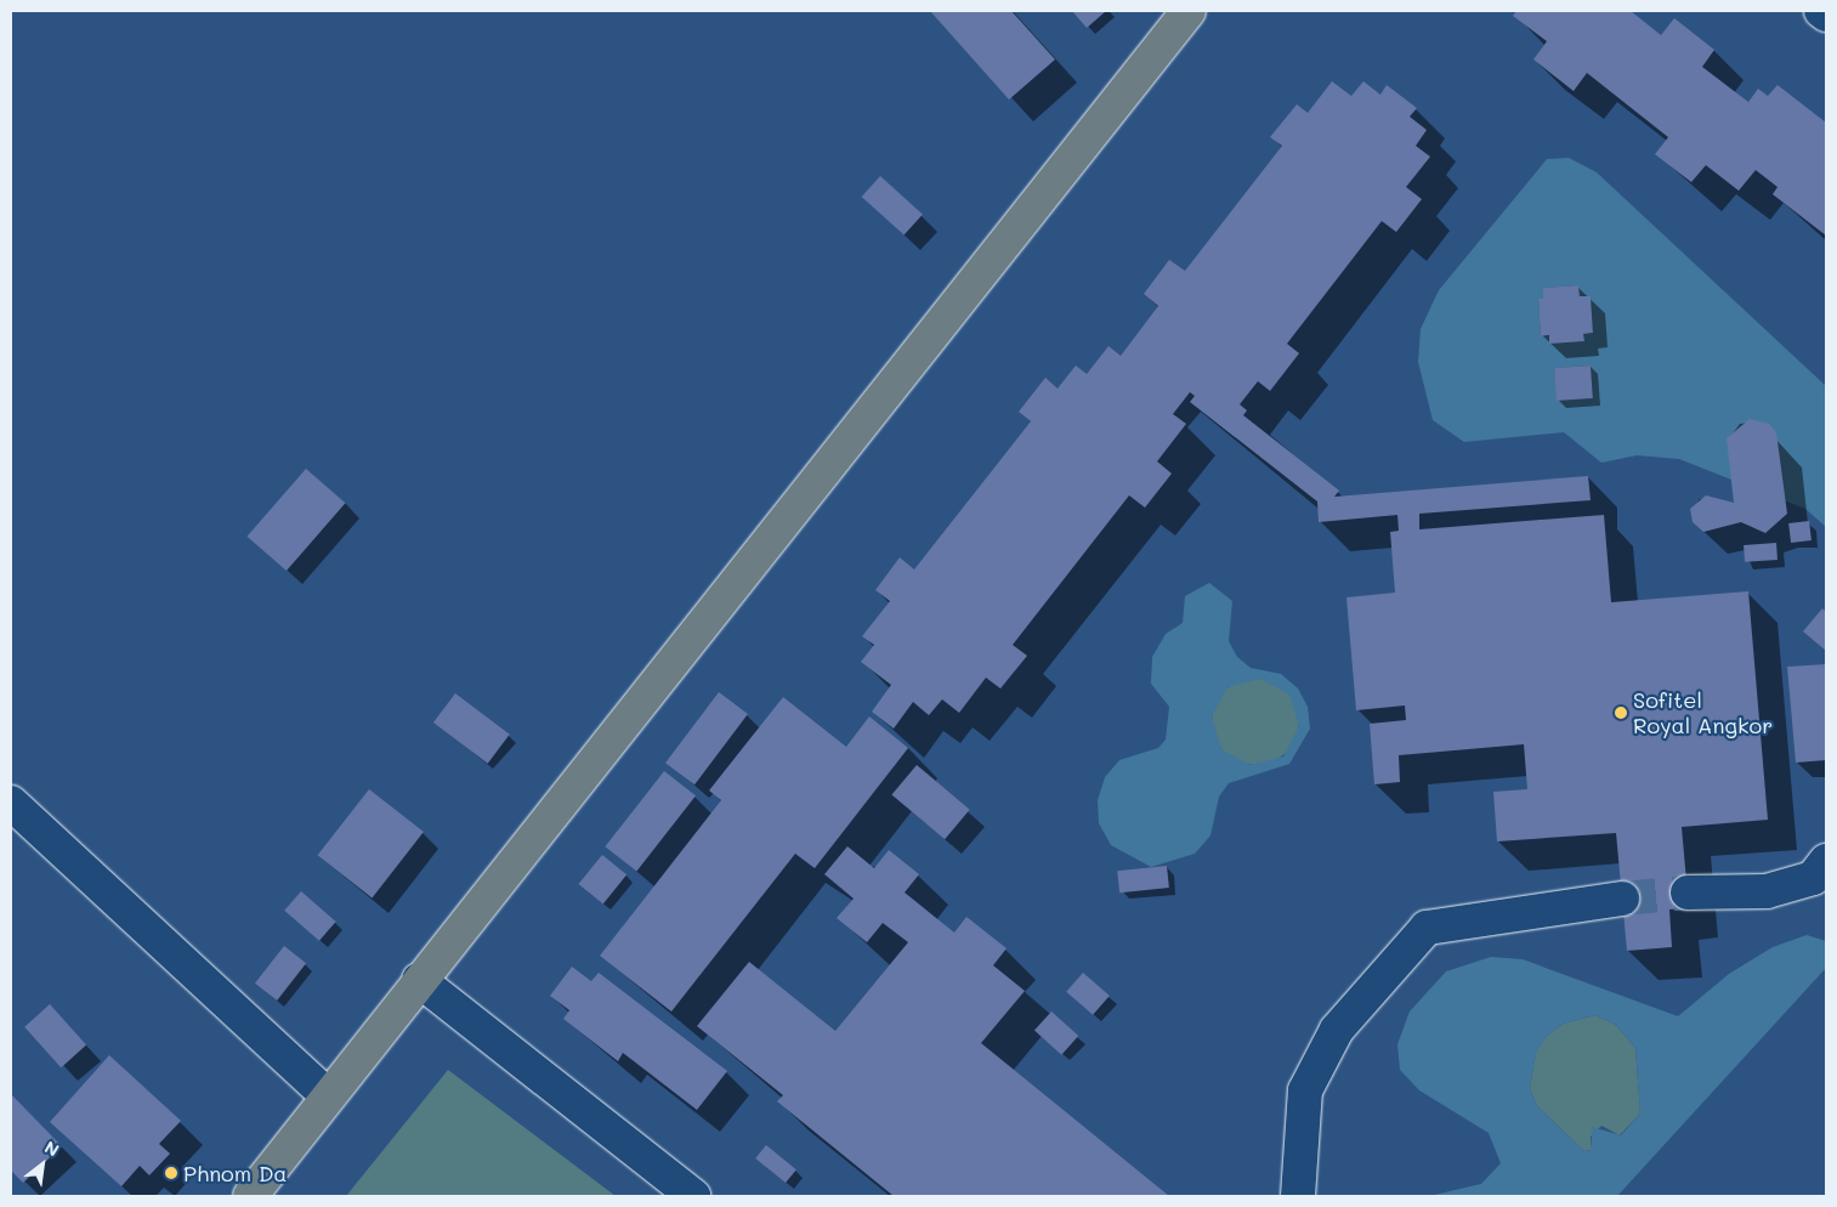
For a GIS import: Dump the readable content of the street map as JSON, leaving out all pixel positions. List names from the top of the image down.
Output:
{
  "places": ["Sofitel Royal Angkor", "Phnom Da"],
  "north": "top right"
}
